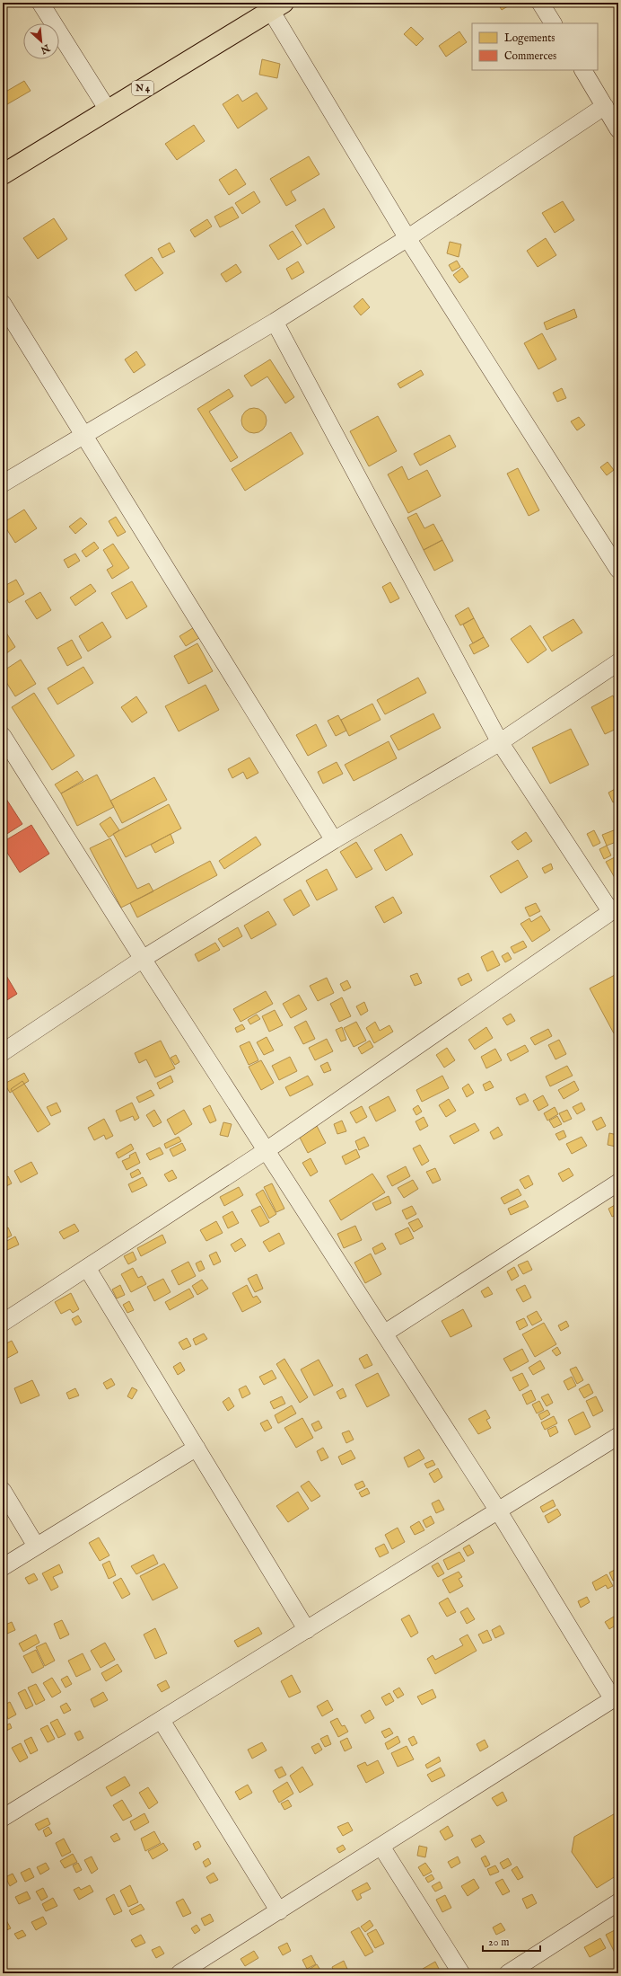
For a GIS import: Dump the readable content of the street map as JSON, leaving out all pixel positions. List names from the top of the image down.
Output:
{
  "streets": {
    "highway": ["N 4"]
  },
  "legend": ["Logements", "Commerces"],
  "scale_bar": "20 m",
  "north": "bottom right"
}
